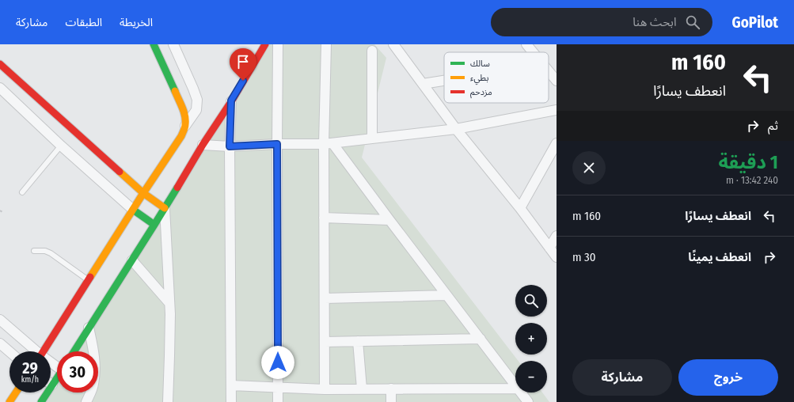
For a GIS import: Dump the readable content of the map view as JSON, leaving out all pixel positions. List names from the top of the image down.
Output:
{
  "legend": ["سالك", "بطيء", "مزدحم"],
  "page": {
    "header": "GoPilot",
    "search": "ابحث هنا",
    "nav": ["الخريطة", "الطبقات", "مشاركة"],
    "turn": ["160 m", "انعطف يسارًا"],
    "then": "ثم",
    "heading": ["1 دقيقة", "240 m · 13:42"],
    "list": [
      {
        "name": "انعطف يسارًا",
        "value": "160 m"
      },
      {
        "name": "انعطف يمينًا",
        "value": "30 m"
      }
    ],
    "map_buttons": ["+", "−"],
    "speed": "29 km/h",
    "limit": "30",
    "buttons": ["خروج", "مشاركة"]
  }
}
